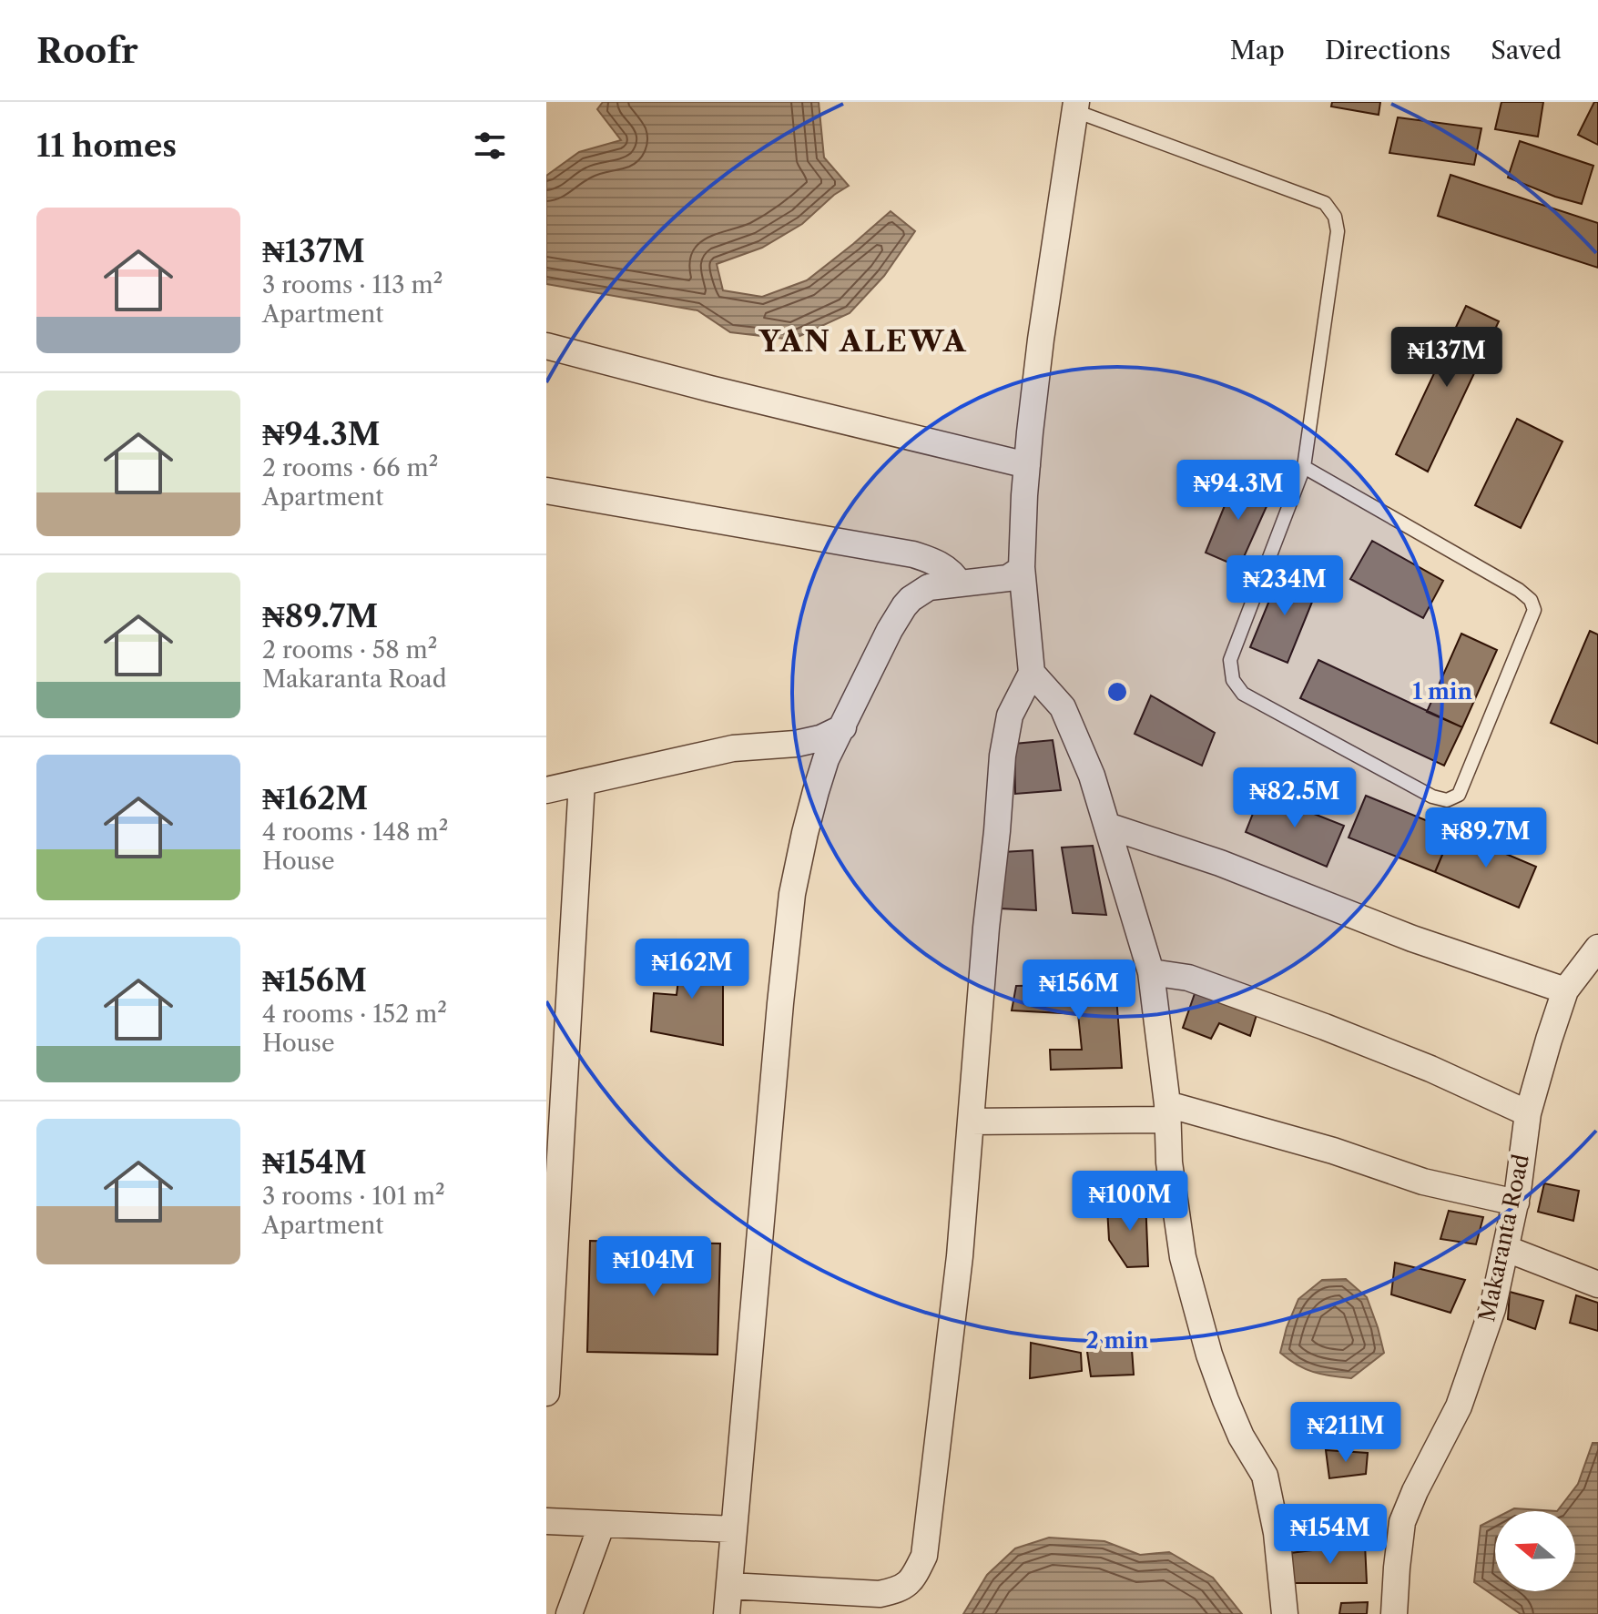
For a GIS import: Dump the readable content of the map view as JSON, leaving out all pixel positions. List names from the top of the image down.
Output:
{
  "streets": {
    "street": ["Makaranta Road"]
  },
  "districts": ["YAN ALEWA"],
  "north": "left",
  "page": {
    "header": "Roofr",
    "nav": ["Map", "Directions", "Saved"],
    "heading": "11 homes",
    "list": [
      {
        "name": "₦137M",
        "note": "3 rooms · 113 m² · Apartment"
      },
      {
        "name": "₦94.3M",
        "note": "2 rooms · 66 m² · Apartment"
      },
      {
        "name": "₦89.7M",
        "note": "2 rooms · 58 m² · Makaranta Road"
      },
      {
        "name": "₦162M",
        "note": "4 rooms · 148 m² · House"
      },
      {
        "name": "₦156M",
        "note": "4 rooms · 152 m² · House"
      },
      {
        "name": "₦154M",
        "note": "3 rooms · 101 m² · Apartment"
      }
    ],
    "price": [
      "₦137M",
      "₦94.3M",
      "₦234M",
      "₦82.5M",
      "₦89.7M",
      "₦162M",
      "₦156M",
      "₦100M",
      "₦104M",
      "₦211M",
      "₦154M"
    ]
  },
  "rings": ["1 min", "2 min"]
}
